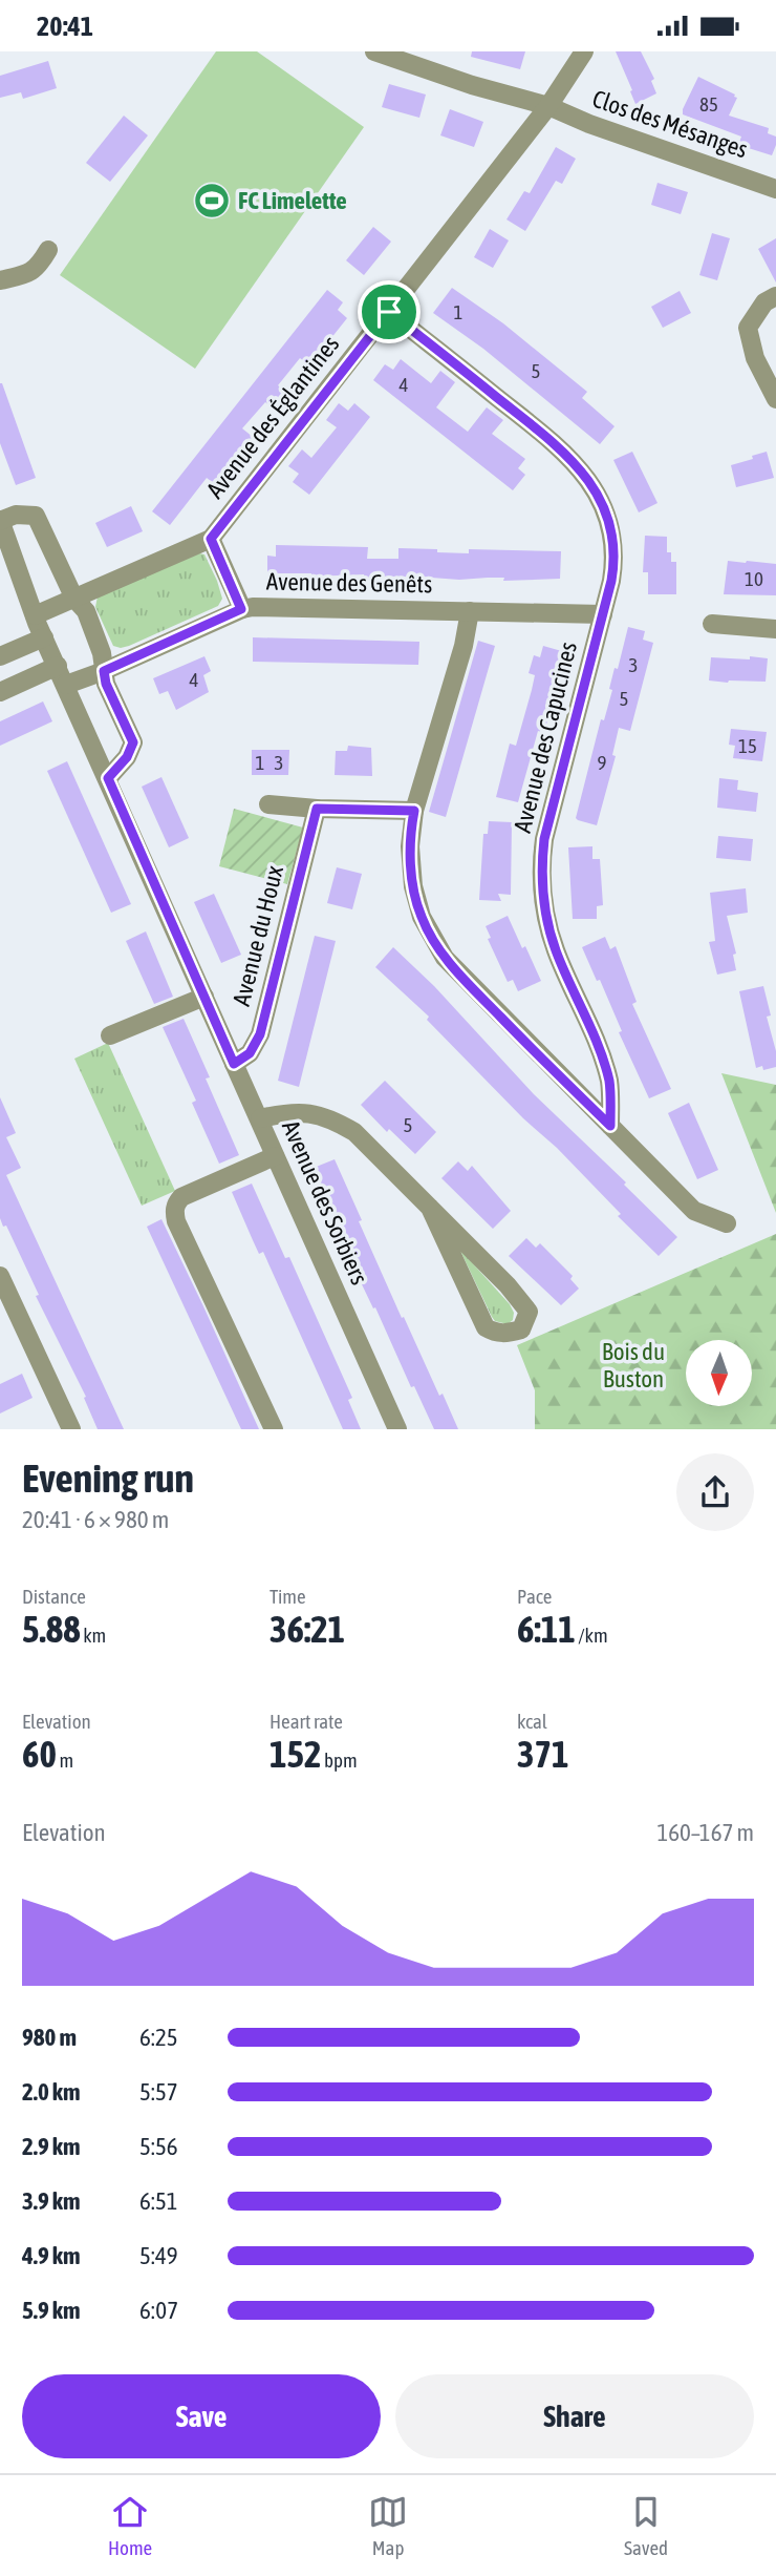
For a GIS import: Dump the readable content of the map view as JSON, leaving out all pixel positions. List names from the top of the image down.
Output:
{
  "streets": {
    "street": [
      "Clos des Mésanges",
      "Avenue des Églantines",
      "Avenue des Genêts",
      "Avenue des Capucines",
      "Avenue du Houx",
      "Avenue des Sorbiers"
    ]
  },
  "crossings": [
    ["Clos des Mésanges", "Avenue des Églantines"],
    ["Avenue des Églantines", "Avenue des Capucines"],
    ["Avenue des Genêts", "Avenue des Capucines"],
    ["Avenue des Genêts", "Avenue des Sorbiers"],
    ["Avenue du Houx", "Avenue des Sorbiers"]
  ],
  "parks": ["Bois du Buston"],
  "places": {
    "sports": ["FC Limelette"]
  },
  "house_numbers": [
    "85",
    "1",
    "5",
    "4",
    "10",
    "3",
    "4",
    "5",
    "15",
    "1",
    "3",
    "9",
    "5"
  ],
  "north": "bottom",
  "page": {
    "status": "20:41",
    "heading": ["Evening run", "20:41 · 6 × 980 m"],
    "stats": [
      ["Distance", "5.88 km"],
      ["Time", "36:21"],
      ["Pace", "6:11 /km"],
      ["Elevation", "60 m"],
      ["Heart rate", "152 bpm"],
      ["kcal", "371"]
    ],
    "chart": ["Elevation", "160–167 m"],
    "list": [
      {
        "name": "980 m",
        "note": "6:25"
      },
      {
        "name": "2.0 km",
        "note": "5:57"
      },
      {
        "name": "2.9 km",
        "note": "5:56"
      },
      {
        "name": "3.9 km",
        "note": "6:51"
      },
      {
        "name": "4.9 km",
        "note": "5:49"
      },
      {
        "name": "5.9 km",
        "note": "6:07"
      }
    ],
    "buttons": ["Save", "Share"],
    "tabs": ["Home", "Map", "Saved"]
  }
}
